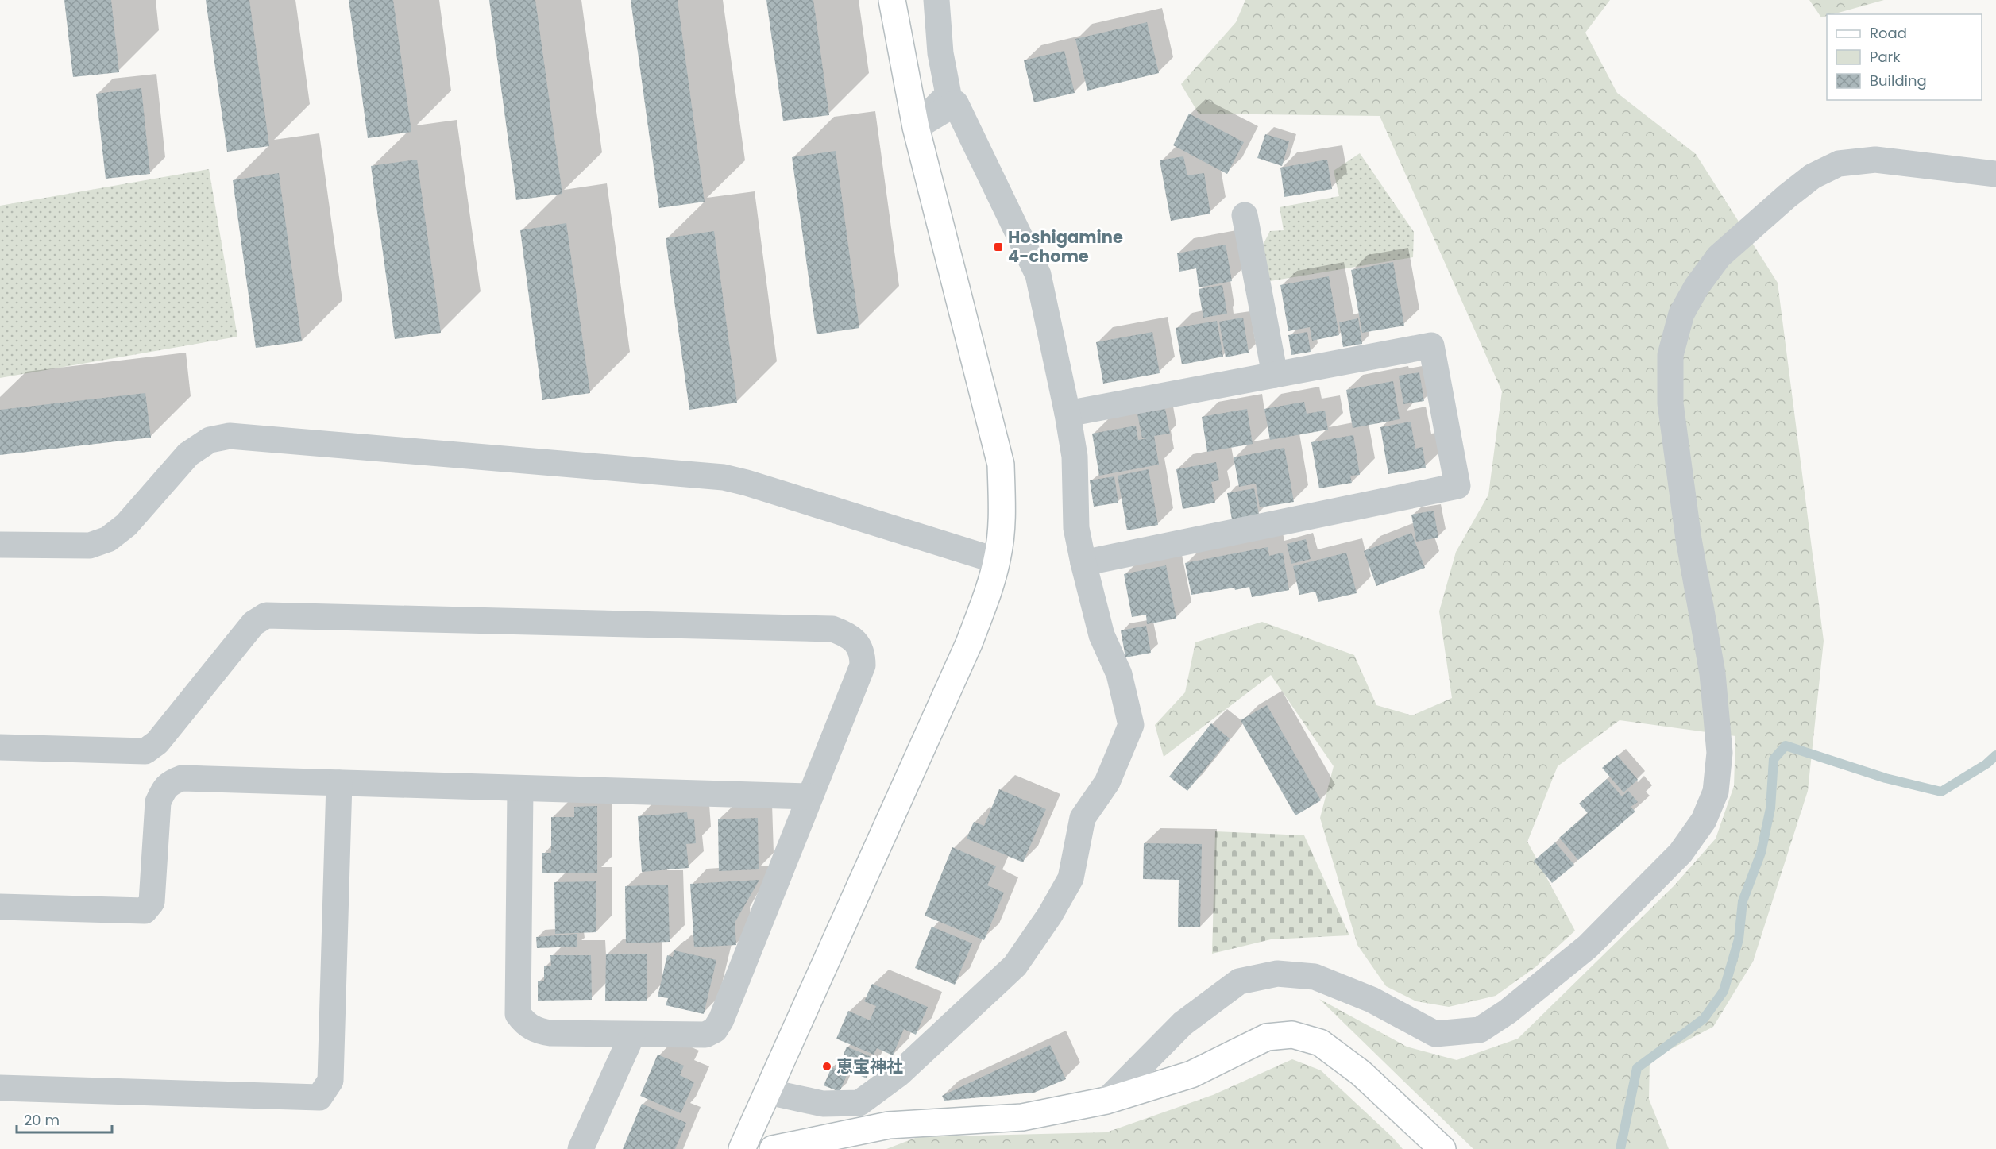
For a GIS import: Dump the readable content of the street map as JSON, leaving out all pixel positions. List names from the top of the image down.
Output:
{
  "places": {
    "transit": ["Hoshigamine 4-chome"],
    "other": ["恵宝神社"]
  },
  "legend": ["Road", "Park", "Building"],
  "scale_bar": "20 m"
}
